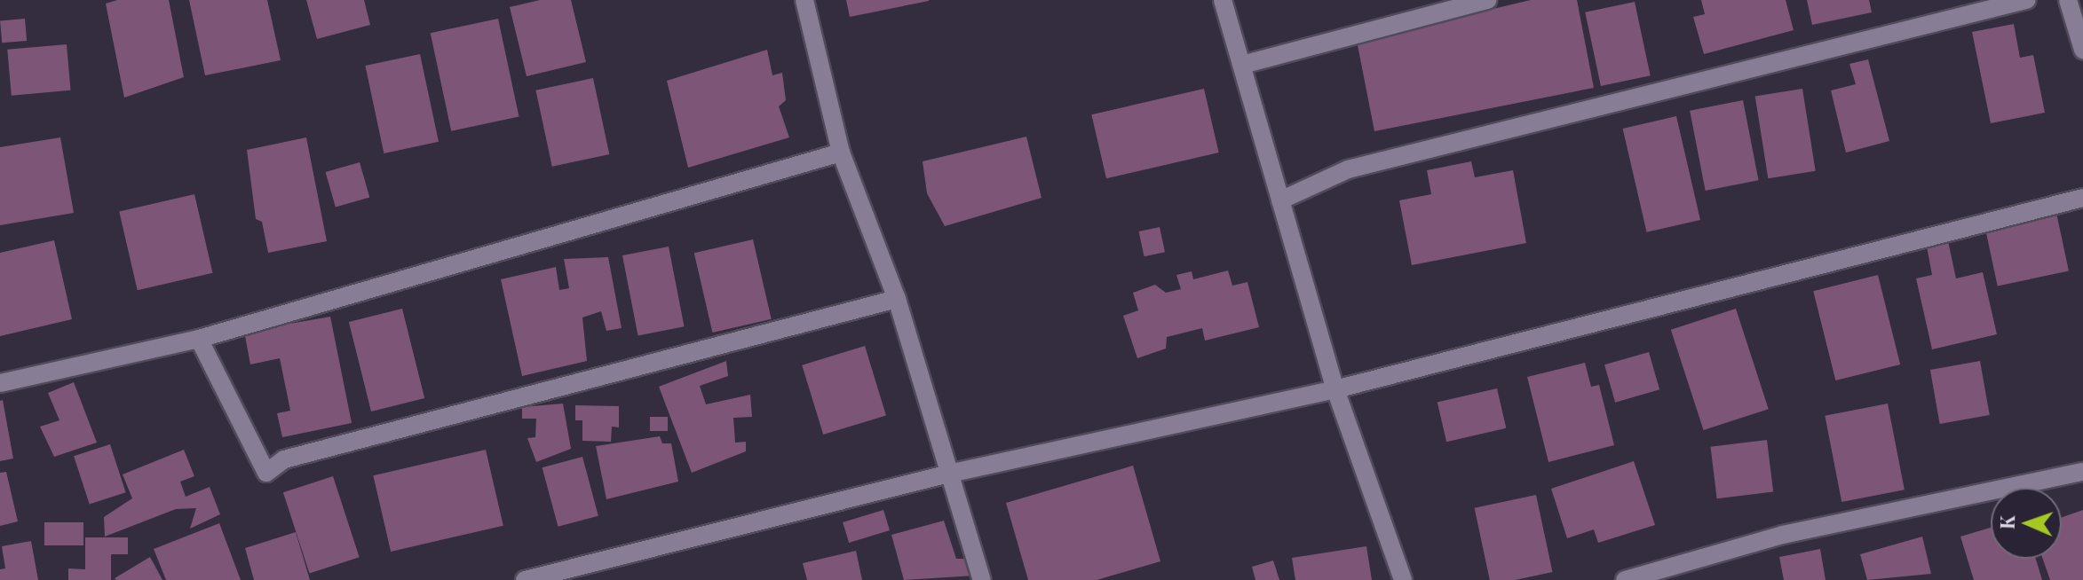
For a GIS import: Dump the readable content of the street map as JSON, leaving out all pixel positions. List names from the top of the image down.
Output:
{
  "north": "left"
}
